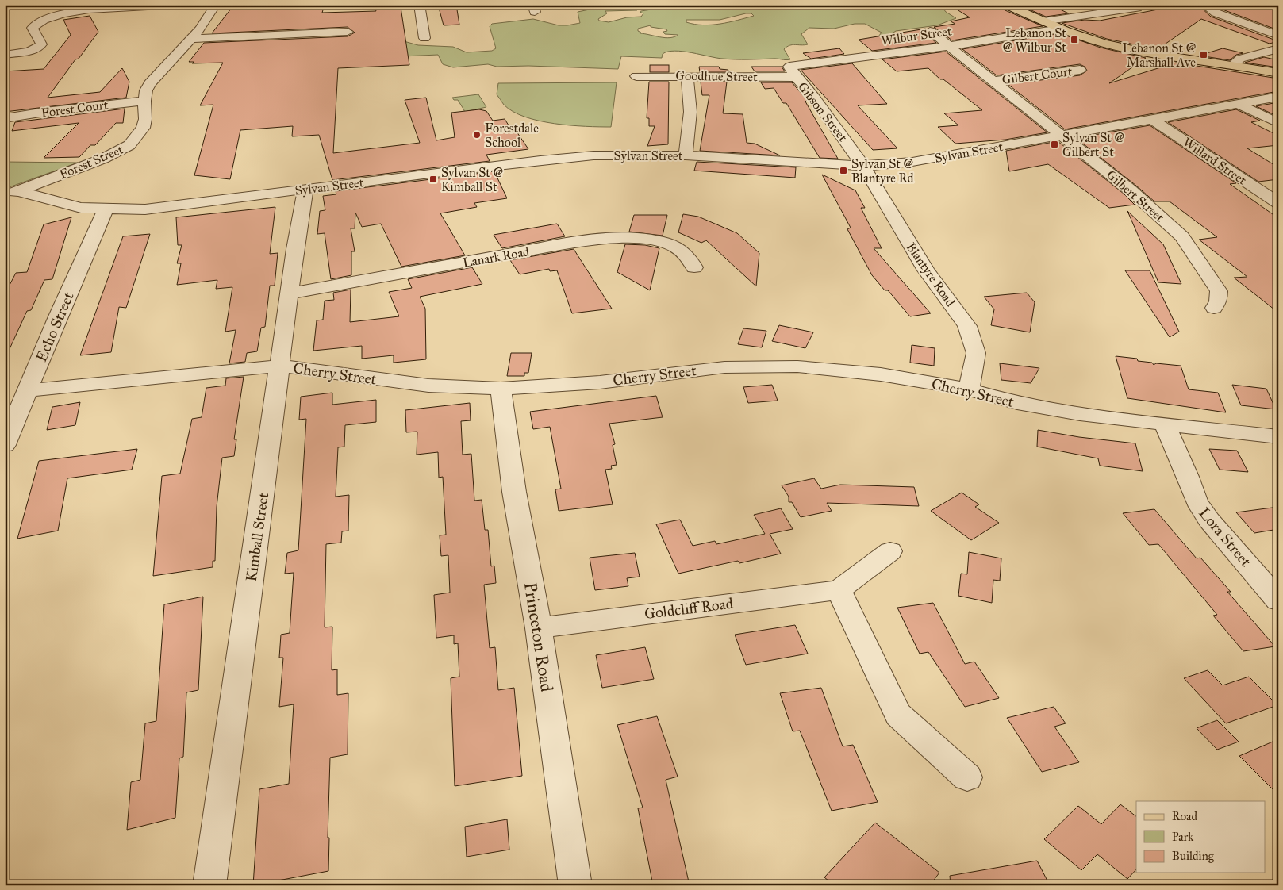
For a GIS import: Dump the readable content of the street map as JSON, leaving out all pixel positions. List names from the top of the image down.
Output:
{
  "streets": {
    "street": [
      "Wilbur Street",
      "Gilbert Court",
      "Goodhue Street",
      "Forest Court",
      "Gibson Street",
      "Sylvan Street",
      "Willard Street",
      "Forest Street",
      "Gilbert Street",
      "Lanark Road",
      "Blantyre Road",
      "Echo Street",
      "Cherry Street",
      "Kimball Street",
      "Lora Street",
      "Goldcliff Road",
      "Princeton Road"
    ]
  },
  "crossings": [
    ["Wilbur Street", "Goodhue Street"],
    ["Wilbur Street", "Gibson Street"],
    ["Wilbur Street", "Gilbert Street"],
    ["Gilbert Court", "Gilbert Street"],
    ["Goodhue Street", "Gibson Street"],
    ["Forest Court", "Forest Street"],
    ["Gibson Street", "Sylvan Street"],
    ["Gibson Street", "Blantyre Road"],
    ["Sylvan Street", "Willard Street"],
    ["Sylvan Street", "Forest Street"],
    ["Sylvan Street", "Gilbert Street"],
    ["Sylvan Street", "Blantyre Road"],
    ["Sylvan Street", "Echo Street"],
    ["Sylvan Street", "Kimball Street"],
    ["Lanark Road", "Kimball Street"],
    ["Blantyre Road", "Cherry Street"],
    ["Echo Street", "Cherry Street"],
    ["Cherry Street", "Kimball Street"],
    ["Cherry Street", "Lora Street"],
    ["Cherry Street", "Princeton Road"],
    ["Goldcliff Road", "Princeton Road"]
  ],
  "places": {
    "transit": [
      "Lebanon St @ Wilbur St",
      "Lebanon St @ Marshall Ave",
      "Sylvan St @ Gilbert St",
      "Sylvan St @ Blantyre Rd",
      "Sylvan St @ Kimball St"
    ],
    "other": ["Forestdale School"]
  },
  "legend": ["Road", "Park", "Building"]
}
